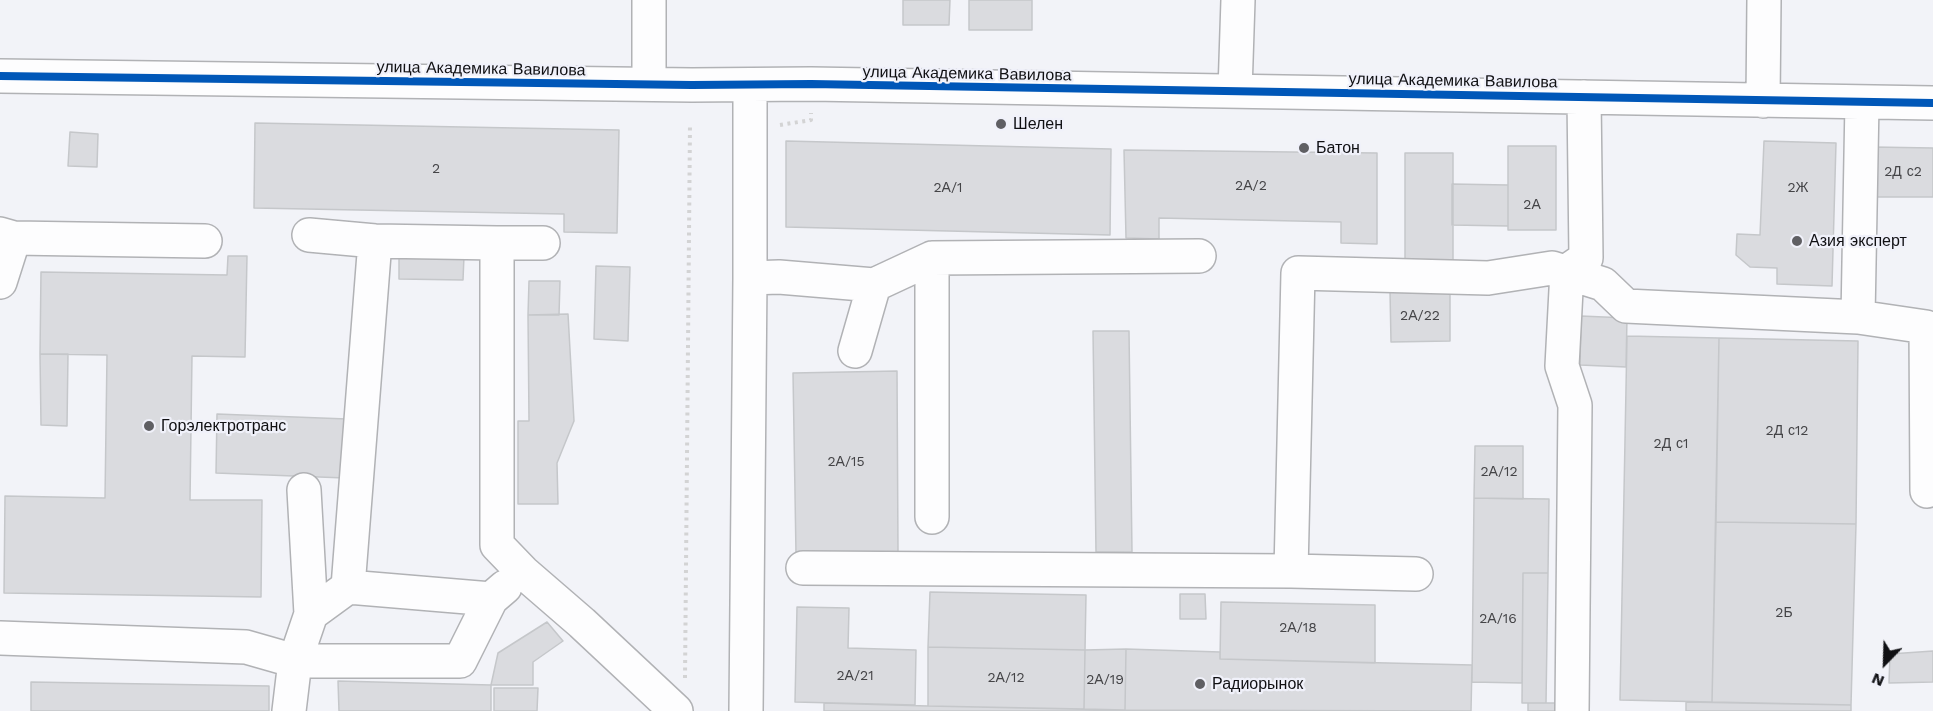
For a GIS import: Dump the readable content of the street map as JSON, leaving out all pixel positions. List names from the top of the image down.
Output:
{
  "streets": {
    "street": ["улица Академика Вавилова"]
  },
  "places": [
    "Шелен",
    "Батон",
    "Азия эксперт",
    "Горэлектротранс",
    "Радиорынок"
  ],
  "house_numbers": [
    "2",
    "2Д с2",
    "2А/2",
    "2А/1",
    "2Ж",
    "2А",
    "2А/22",
    "2Д с12",
    "2Д с1",
    "2А/15",
    "2А/12",
    "2Б",
    "2А/16",
    "2А/18",
    "2А/21",
    "2А/12",
    "2А/19"
  ],
  "north": "bottom left"
}
